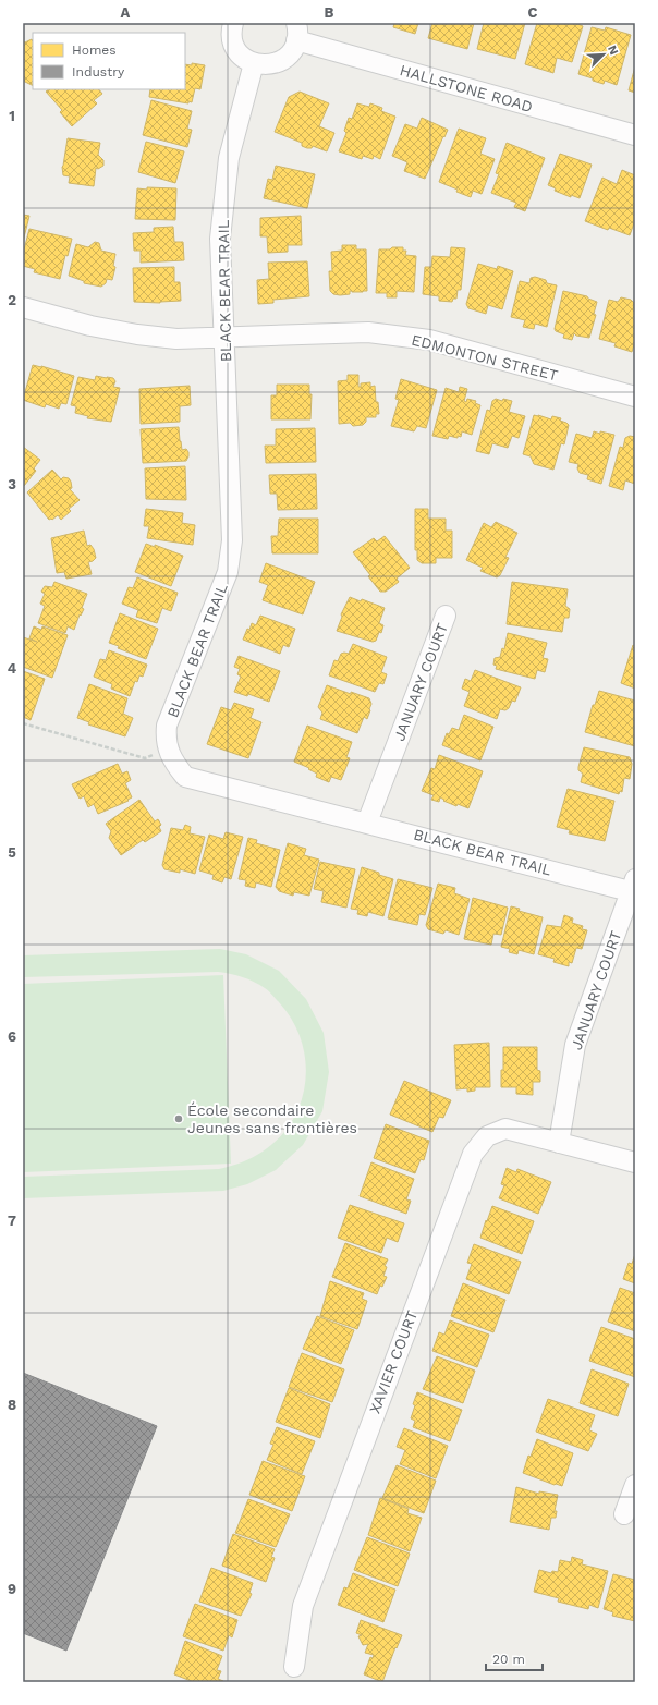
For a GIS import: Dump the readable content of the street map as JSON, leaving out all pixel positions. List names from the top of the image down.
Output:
{
  "streets": {
    "street": [
      "HALLSTONE ROAD",
      "BLACK BEAR TRAIL",
      "EDMONTON STREET",
      "JANUARY COURT",
      "XAVIER COURT"
    ]
  },
  "crossings": [
    ["BLACK BEAR TRAIL", "EDMONTON STREET"],
    ["BLACK BEAR TRAIL", "JANUARY COURT"],
    ["JANUARY COURT", "XAVIER COURT"]
  ],
  "places": ["École secondaire Jeunes sans frontières"],
  "legend": ["Homes", "Industry"],
  "scale_bar": "20 m",
  "north": "top right",
  "grid": {
    "columns": ["A", "B", "C"],
    "rows": [
      "1",
      "2",
      "3",
      "4",
      "5",
      "6",
      "7",
      "8",
      "9"
    ]
  }
}
